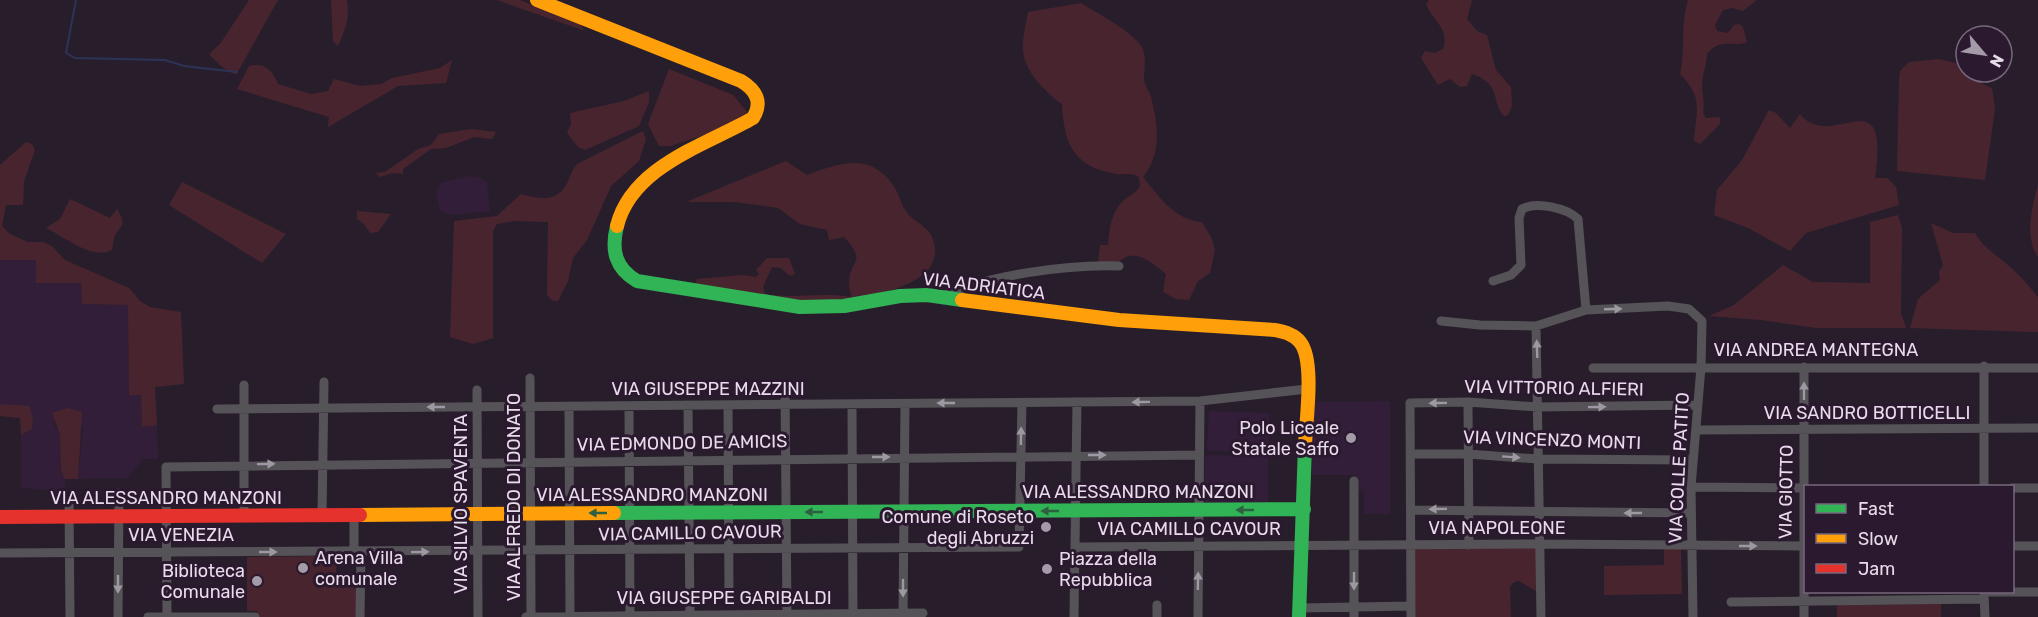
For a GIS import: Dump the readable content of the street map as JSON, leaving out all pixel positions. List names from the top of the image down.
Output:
{
  "streets": {
    "main road": ["VIA ADRIATICA", "VIA ALESSANDRO MANZONI"],
    "street": [
      "VIA ANDREA MANTEGNA",
      "VIA VITTORIO ALFIERI",
      "VIA GIUSEPPE MAZZINI",
      "VIA SANDRO BOTTICELLI",
      "VIA VINCENZO MONTI",
      "VIA EDMONDO DE AMICIS",
      "VIA COLLE PATITO",
      "VIA GIOTTO",
      "VIA ALFREDO DI DONATO",
      "VIA SILVIO SPAVENTA",
      "VIA NAPOLEONE",
      "VIA CAMILLO CAVOUR",
      "VIA VENEZIA",
      "VIA GIUSEPPE GARIBALDI"
    ]
  },
  "crossings": [
    ["VIA ADRIATICA", "VIA GIUSEPPE MAZZINI"],
    ["VIA ADRIATICA", "VIA ALESSANDRO MANZONI"],
    ["VIA ADRIATICA", "VIA NAPOLEONE"],
    ["VIA ADRIATICA", "VIA CAMILLO CAVOUR"],
    ["VIA ANDREA MANTEGNA", "VIA COLLE PATITO"],
    ["VIA ANDREA MANTEGNA", "VIA GIOTTO"],
    ["VIA VITTORIO ALFIERI", "VIA VINCENZO MONTI"],
    ["VIA VITTORIO ALFIERI", "VIA COLLE PATITO"],
    ["VIA GIUSEPPE MAZZINI", "VIA ALFREDO DI DONATO"],
    ["VIA GIUSEPPE MAZZINI", "VIA SILVIO SPAVENTA"],
    ["VIA SANDRO BOTTICELLI", "VIA COLLE PATITO"],
    ["VIA SANDRO BOTTICELLI", "VIA GIOTTO"],
    ["VIA VINCENZO MONTI", "VIA COLLE PATITO"],
    ["VIA EDMONDO DE AMICIS", "VIA ALESSANDRO MANZONI"],
    ["VIA EDMONDO DE AMICIS", "VIA ALFREDO DI DONATO"],
    ["VIA EDMONDO DE AMICIS", "VIA SILVIO SPAVENTA"],
    ["VIA COLLE PATITO", "VIA NAPOLEONE"],
    ["VIA ALESSANDRO MANZONI", "VIA ALFREDO DI DONATO"],
    ["VIA ALESSANDRO MANZONI", "VIA SILVIO SPAVENTA"],
    ["VIA ALESSANDRO MANZONI", "VIA CAMILLO CAVOUR"],
    ["VIA GIOTTO", "VIA NAPOLEONE"],
    ["VIA ALFREDO DI DONATO", "VIA CAMILLO CAVOUR"],
    ["VIA ALFREDO DI DONATO", "VIA GIUSEPPE GARIBALDI"],
    ["VIA SILVIO SPAVENTA", "VIA CAMILLO CAVOUR"],
    ["VIA NAPOLEONE", "VIA CAMILLO CAVOUR"],
    ["VIA CAMILLO CAVOUR", "VIA VENEZIA"]
  ],
  "one_way": ["VIA GIUSEPPE MAZZINI"],
  "places": [
    "Polo Liceale Statale Saffo",
    "Comune di Roseto degli Abruzzi",
    "Arena Villa comunale",
    "Piazza della Repubblica",
    "Biblioteca Comunale"
  ],
  "legend": ["Fast", "Slow", "Jam"],
  "north": "bottom right"
}
